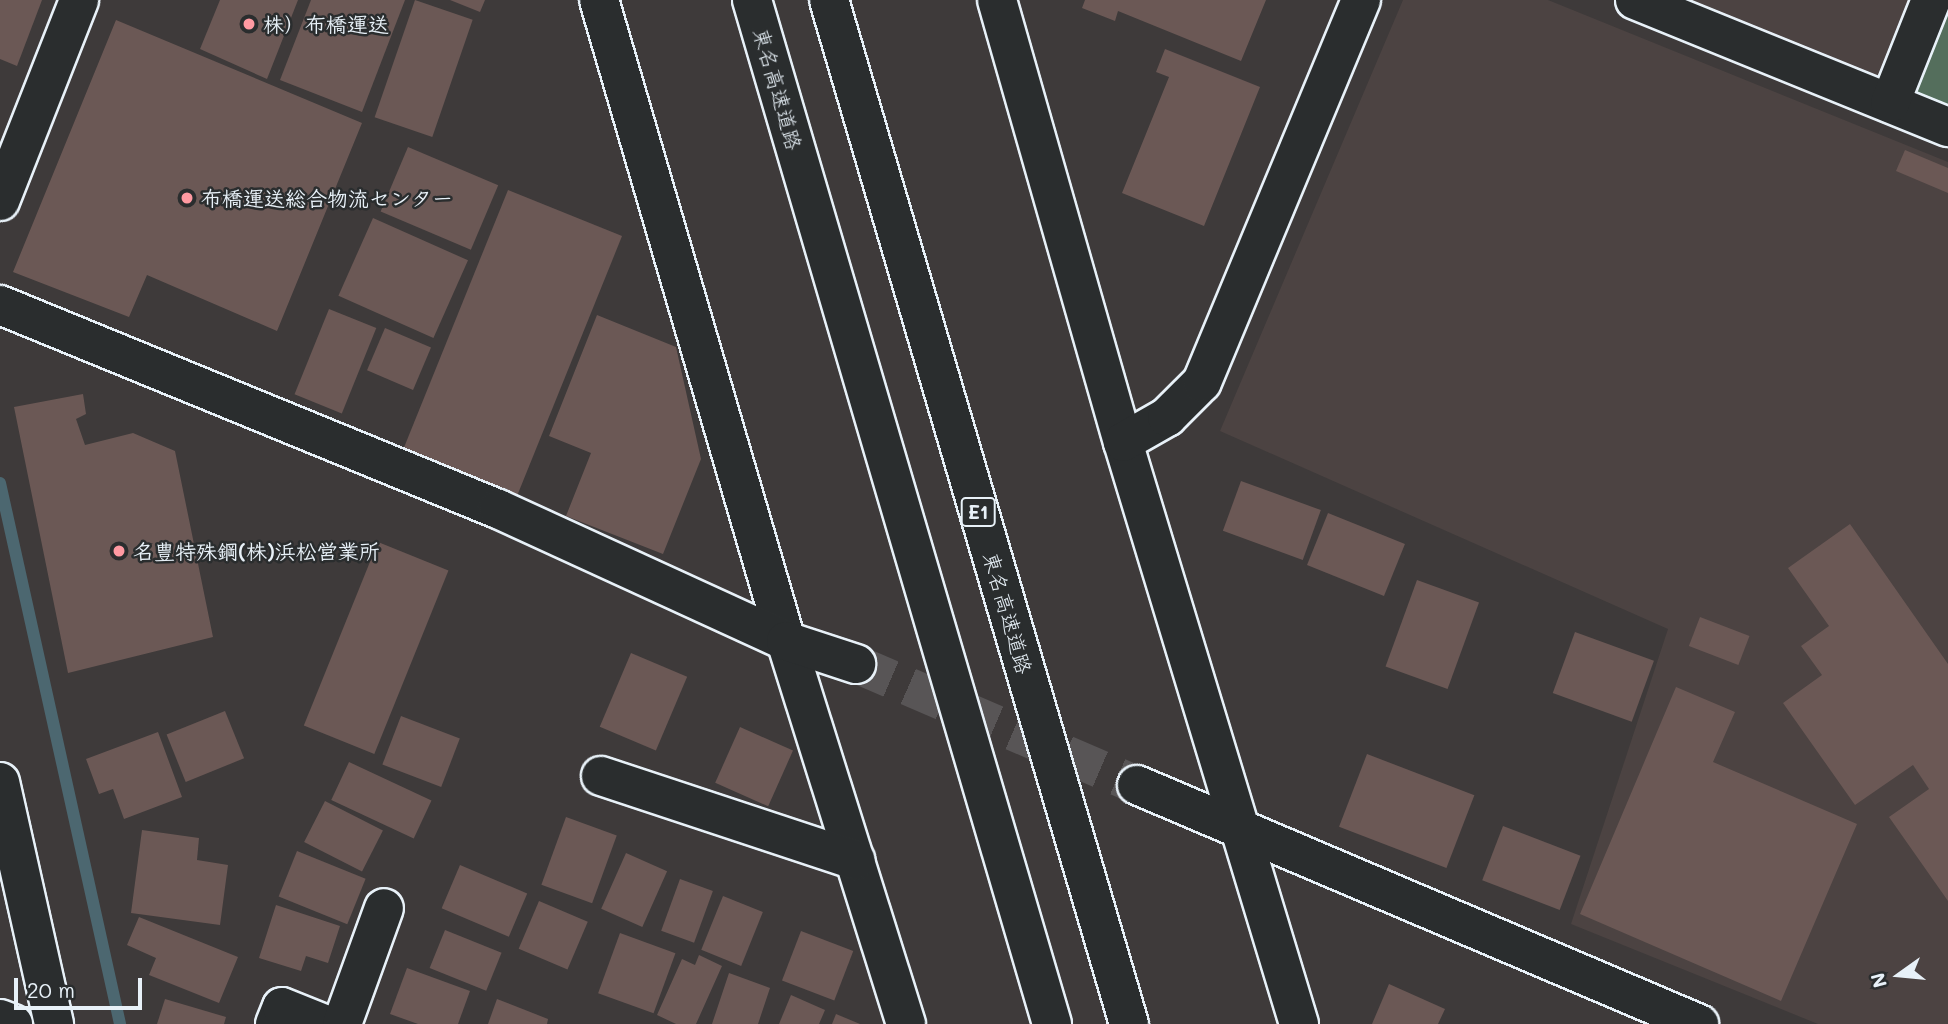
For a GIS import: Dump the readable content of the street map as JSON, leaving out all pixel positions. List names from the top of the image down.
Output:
{
  "streets": {
    "main road": ["東名高速道路", "E1"]
  },
  "places": ["株）布橋運送", "布橋運送総合物流センター", "名豊特殊鋼(株)浜松営業所"],
  "scale_bar": "20 m",
  "north": "left"
}
